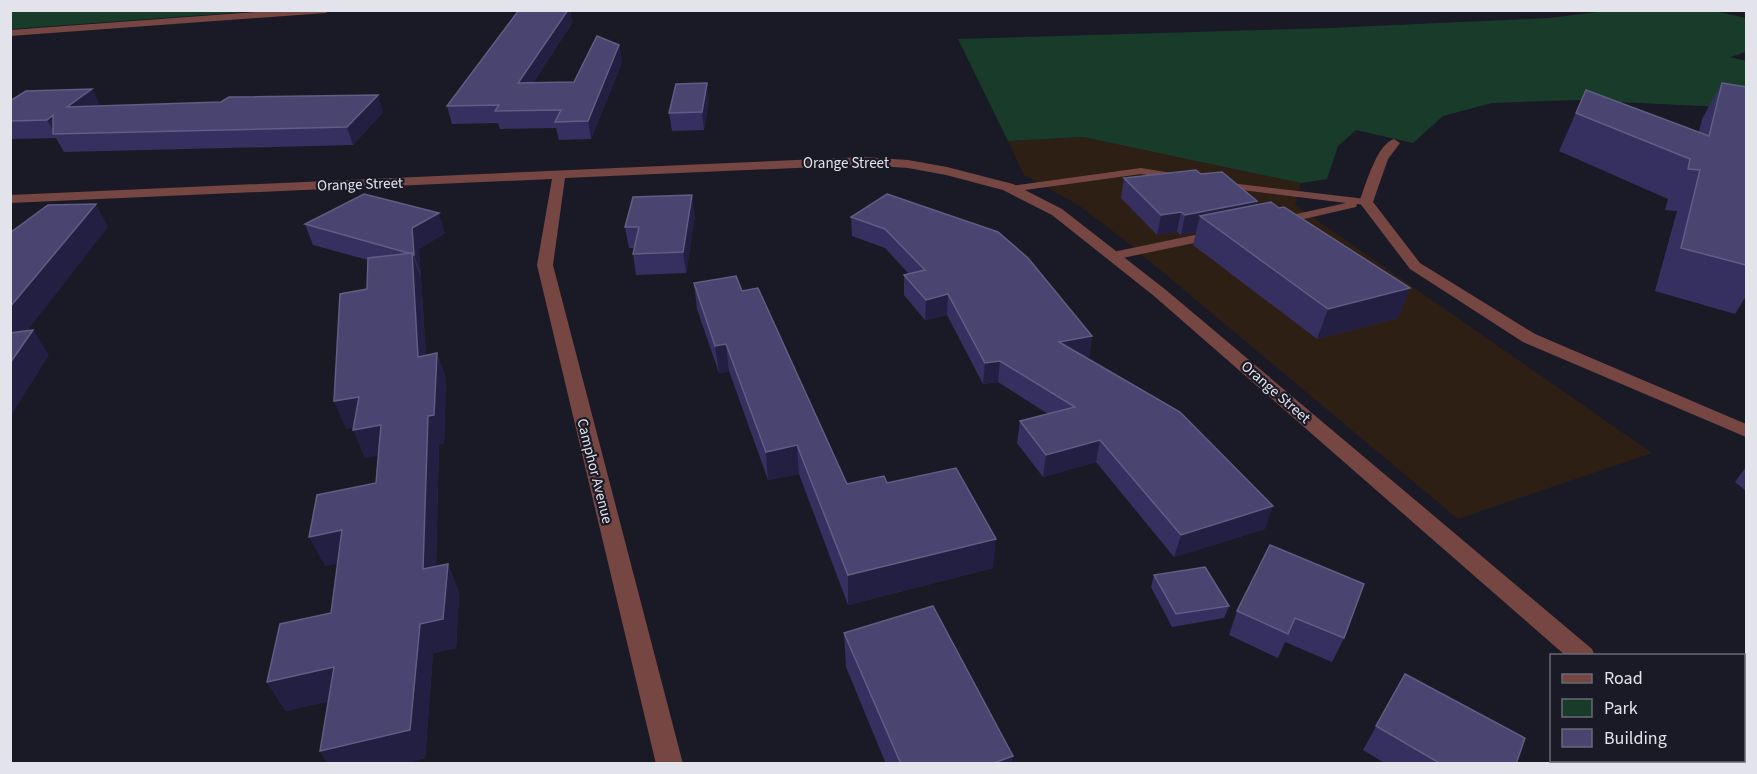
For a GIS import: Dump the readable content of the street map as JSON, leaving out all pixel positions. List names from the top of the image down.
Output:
{
  "streets": {
    "street": ["Orange Street", "Camphor Avenue"]
  },
  "crossings": [
    ["Orange Street", "Camphor Avenue"]
  ],
  "legend": ["Road", "Park", "Building"]
}
